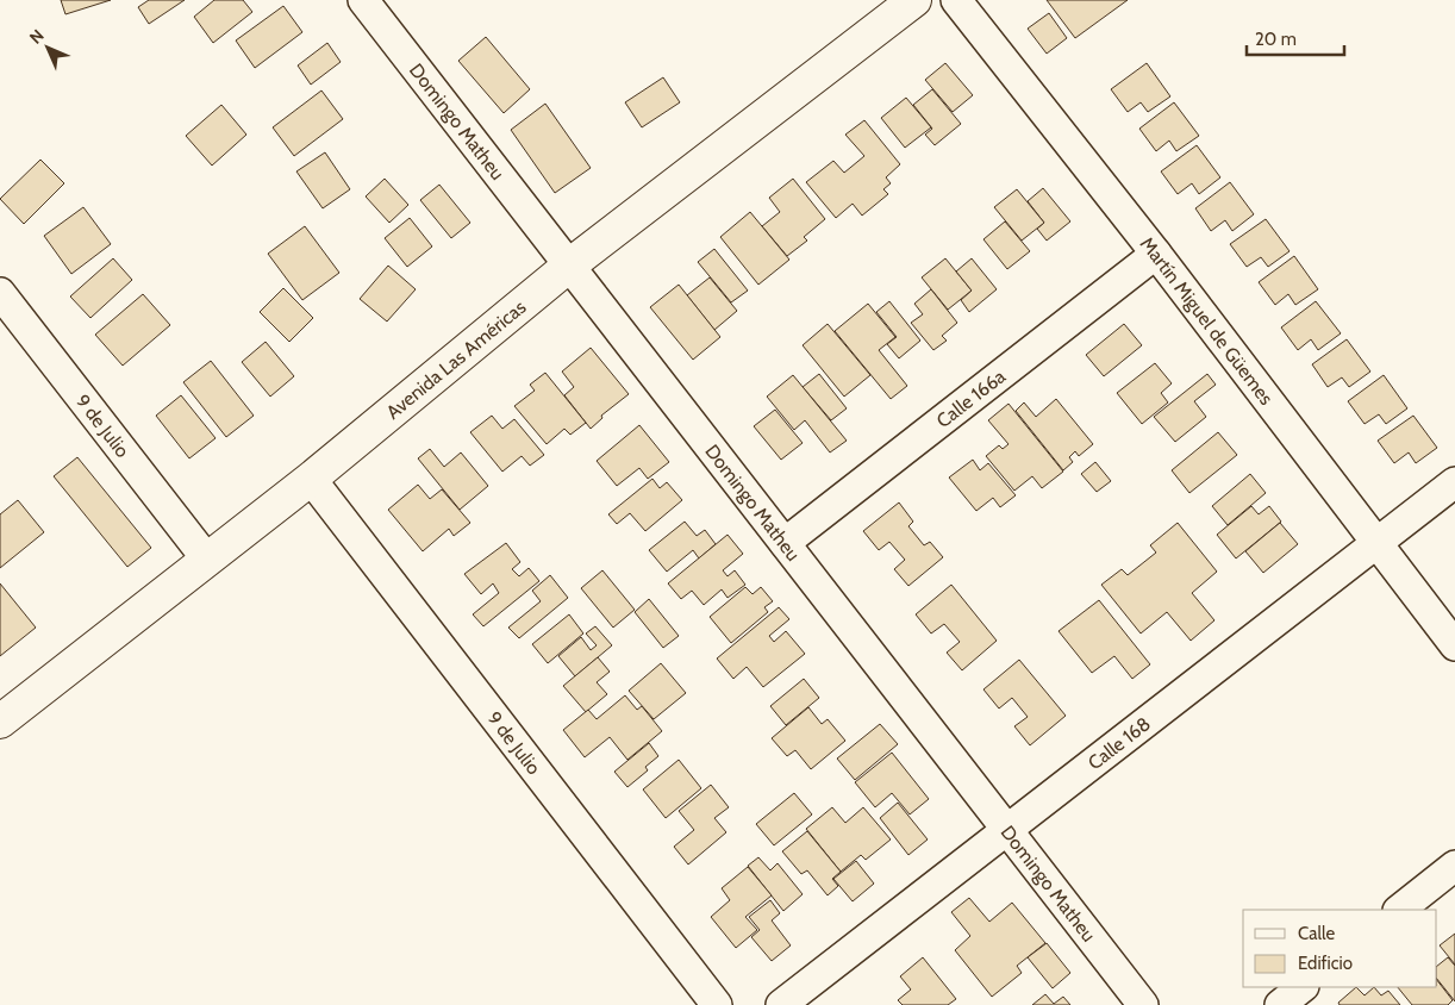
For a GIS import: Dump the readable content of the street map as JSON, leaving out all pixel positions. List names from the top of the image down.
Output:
{
  "streets": {
    "main road": ["Avenida Las Américas"],
    "street": [
      "Domingo Matheu",
      "Martín Miguel de Güemes",
      "Calle 166a",
      "9 de Julio",
      "Calle 168"
    ]
  },
  "crossings": [
    ["Domingo Matheu", "Avenida Las Américas"],
    ["Domingo Matheu", "Calle 166a"],
    ["Domingo Matheu", "Calle 168"],
    ["Martín Miguel de Güemes", "Calle 166a"],
    ["Martín Miguel de Güemes", "Calle 168"],
    ["Avenida Las Américas", "9 de Julio"]
  ],
  "legend": ["Calle", "Edificio"],
  "scale_bar": "20 m",
  "north": "top left"
}
